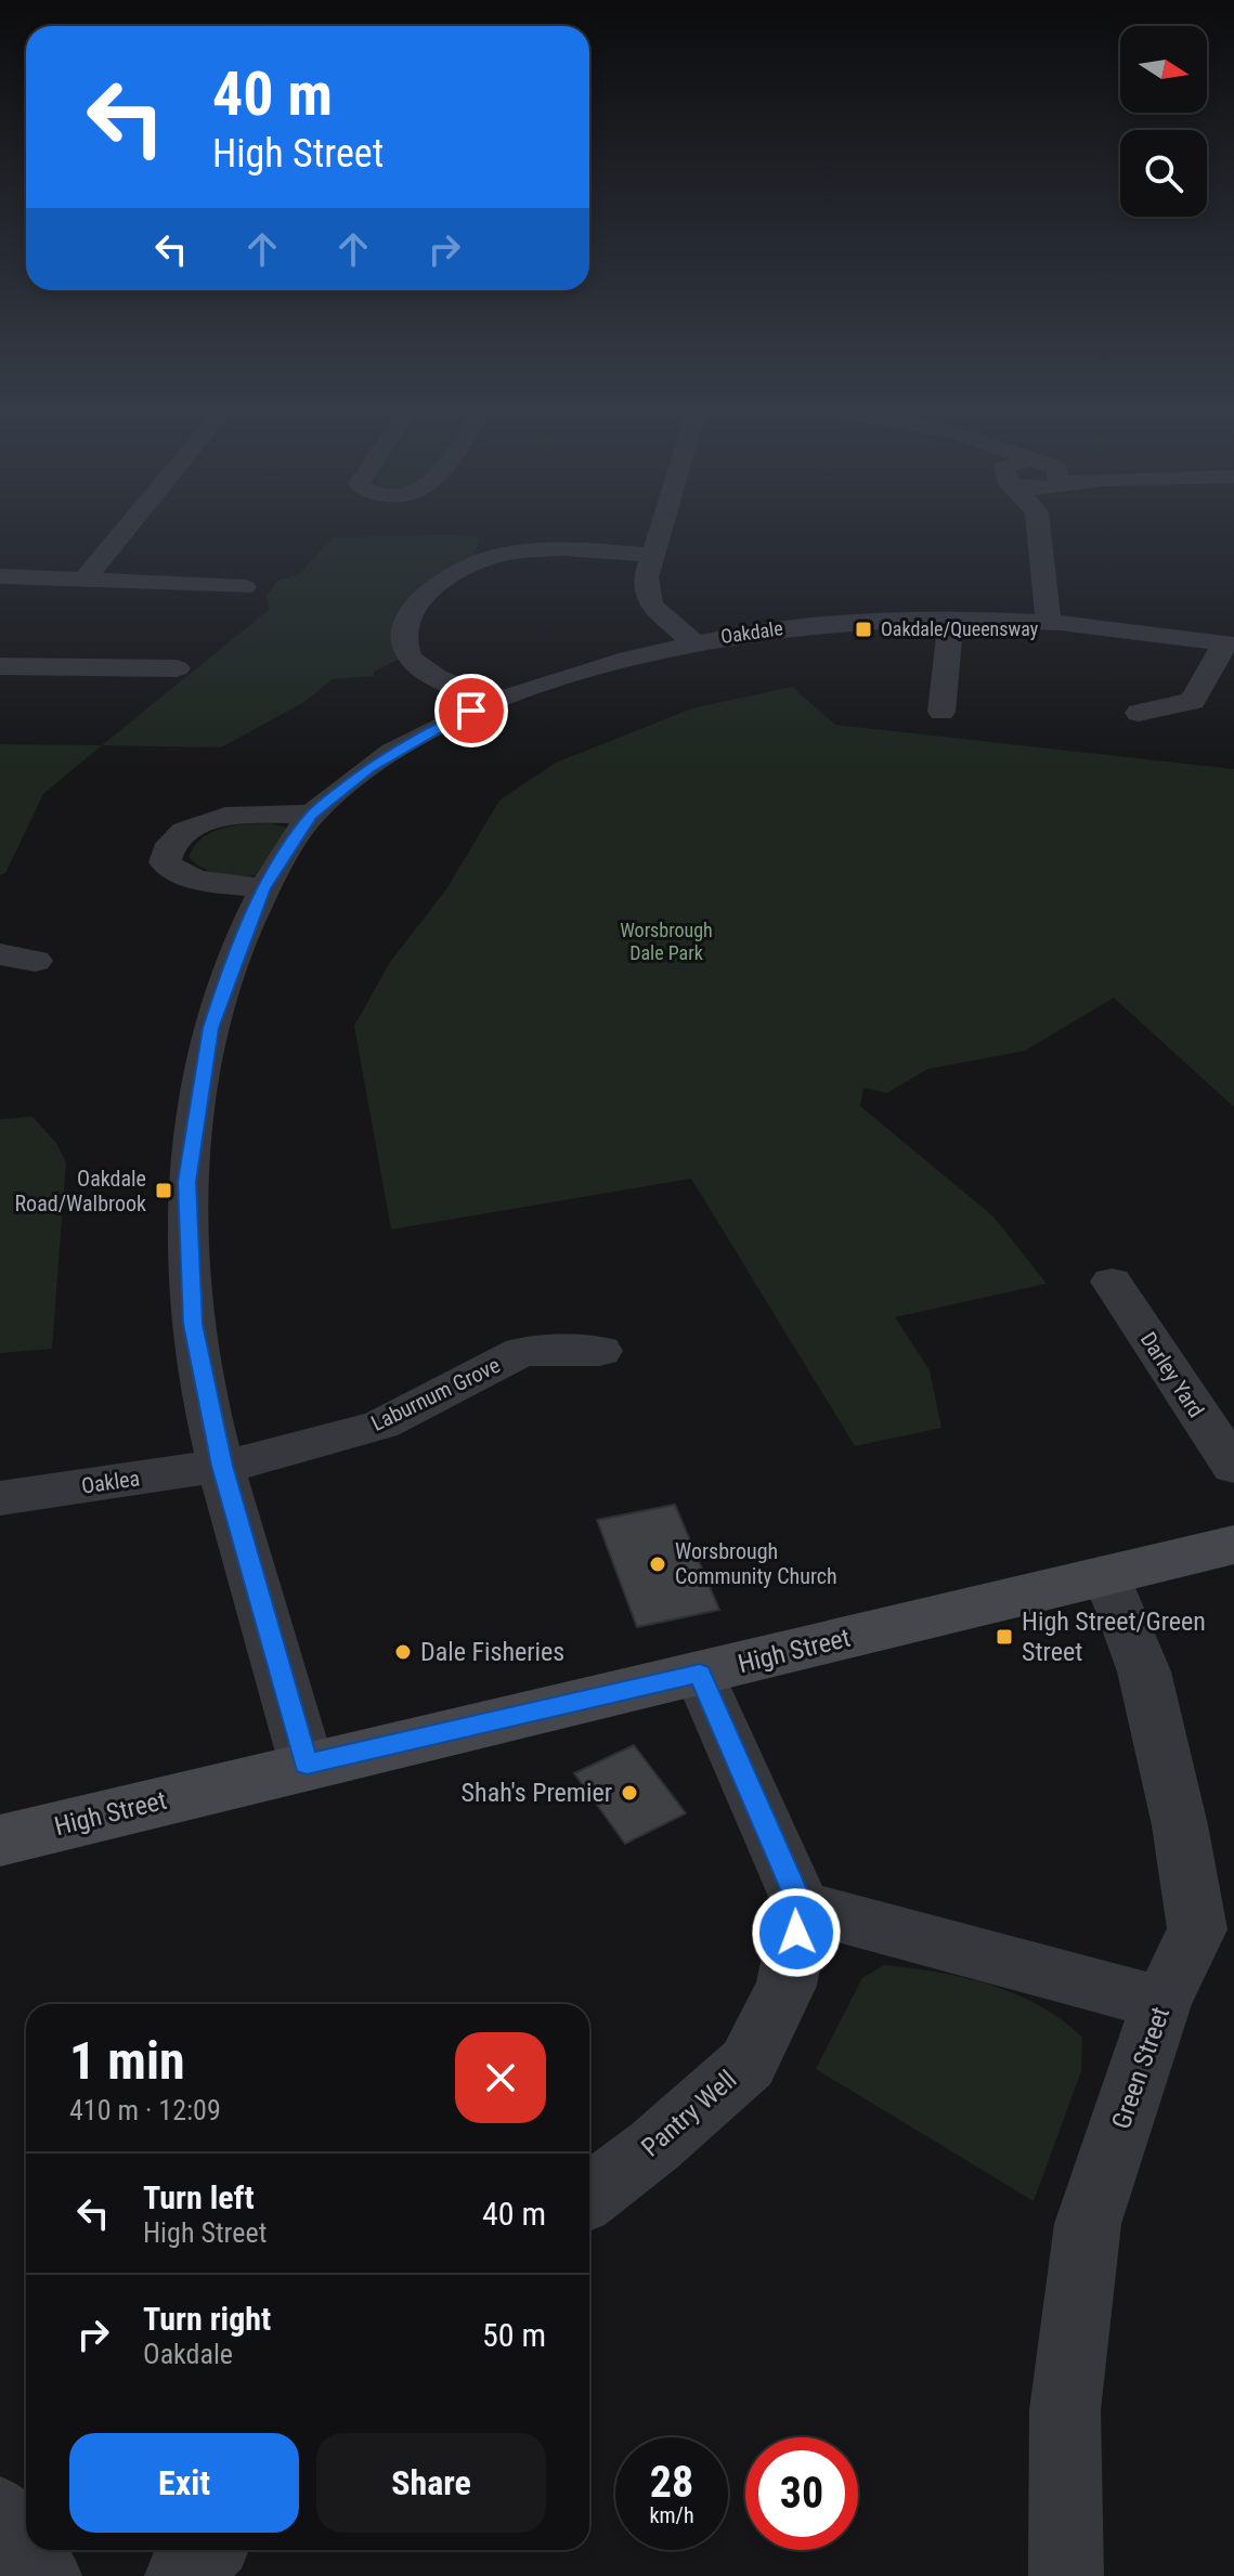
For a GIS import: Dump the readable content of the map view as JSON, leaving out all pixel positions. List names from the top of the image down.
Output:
{
  "streets": {
    "street": [
      "Oakdale",
      "Darley Yard",
      "Laburnum Grove",
      "Oaklea",
      "High Street",
      "Green Street",
      "Pantry Well"
    ]
  },
  "crossings": [
    ["Oakdale", "Laburnum Grove"],
    ["Oakdale", "Oaklea"],
    ["Oakdale", "High Street"],
    ["Laburnum Grove", "Oaklea"],
    ["High Street", "Green Street"]
  ],
  "parks": ["Worsbrough Dale Park"],
  "places": {
    "transit": ["Oakdale/Queensway", "Oakdale Road/Walbrook", "High Street/Green Street"],
    "other": ["Worsbrough Community Church", "Dale Fisheries", "Shah's Premier"]
  },
  "north": "right",
  "page": {
    "turn": ["40 m", "High Street"],
    "heading": ["1 min", "410 m · 12:09"],
    "list": [
      {
        "name": "Turn left",
        "note": "High Street",
        "value": "40 m"
      },
      {
        "name": "Turn right",
        "note": "Oakdale",
        "value": "50 m"
      }
    ],
    "buttons": ["Exit", "Share"],
    "speed": "28 km/h",
    "limit": "30"
  }
}
